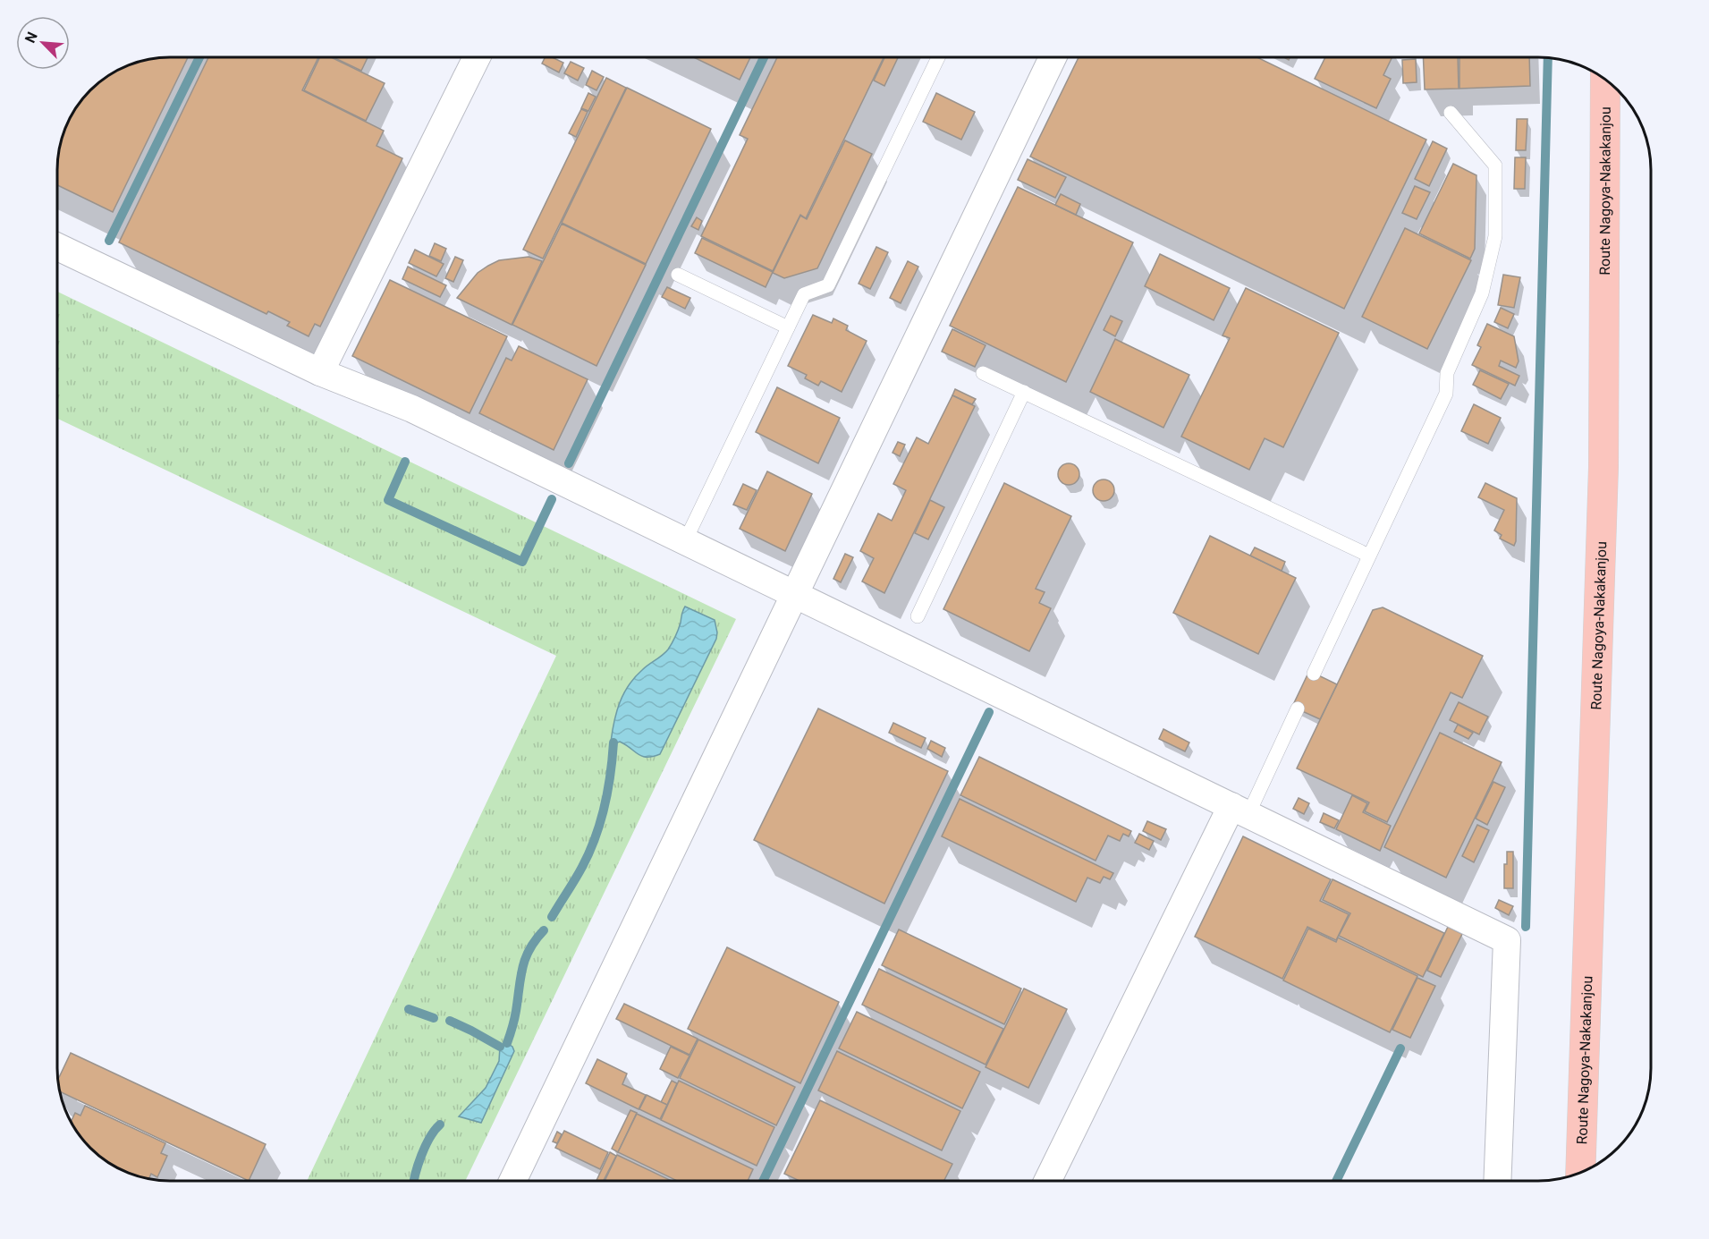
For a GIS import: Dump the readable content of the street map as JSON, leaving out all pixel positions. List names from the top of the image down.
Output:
{
  "streets": {
    "main road": ["Route Nagoya-Nakakanjou"]
  },
  "north": "top left"
}
